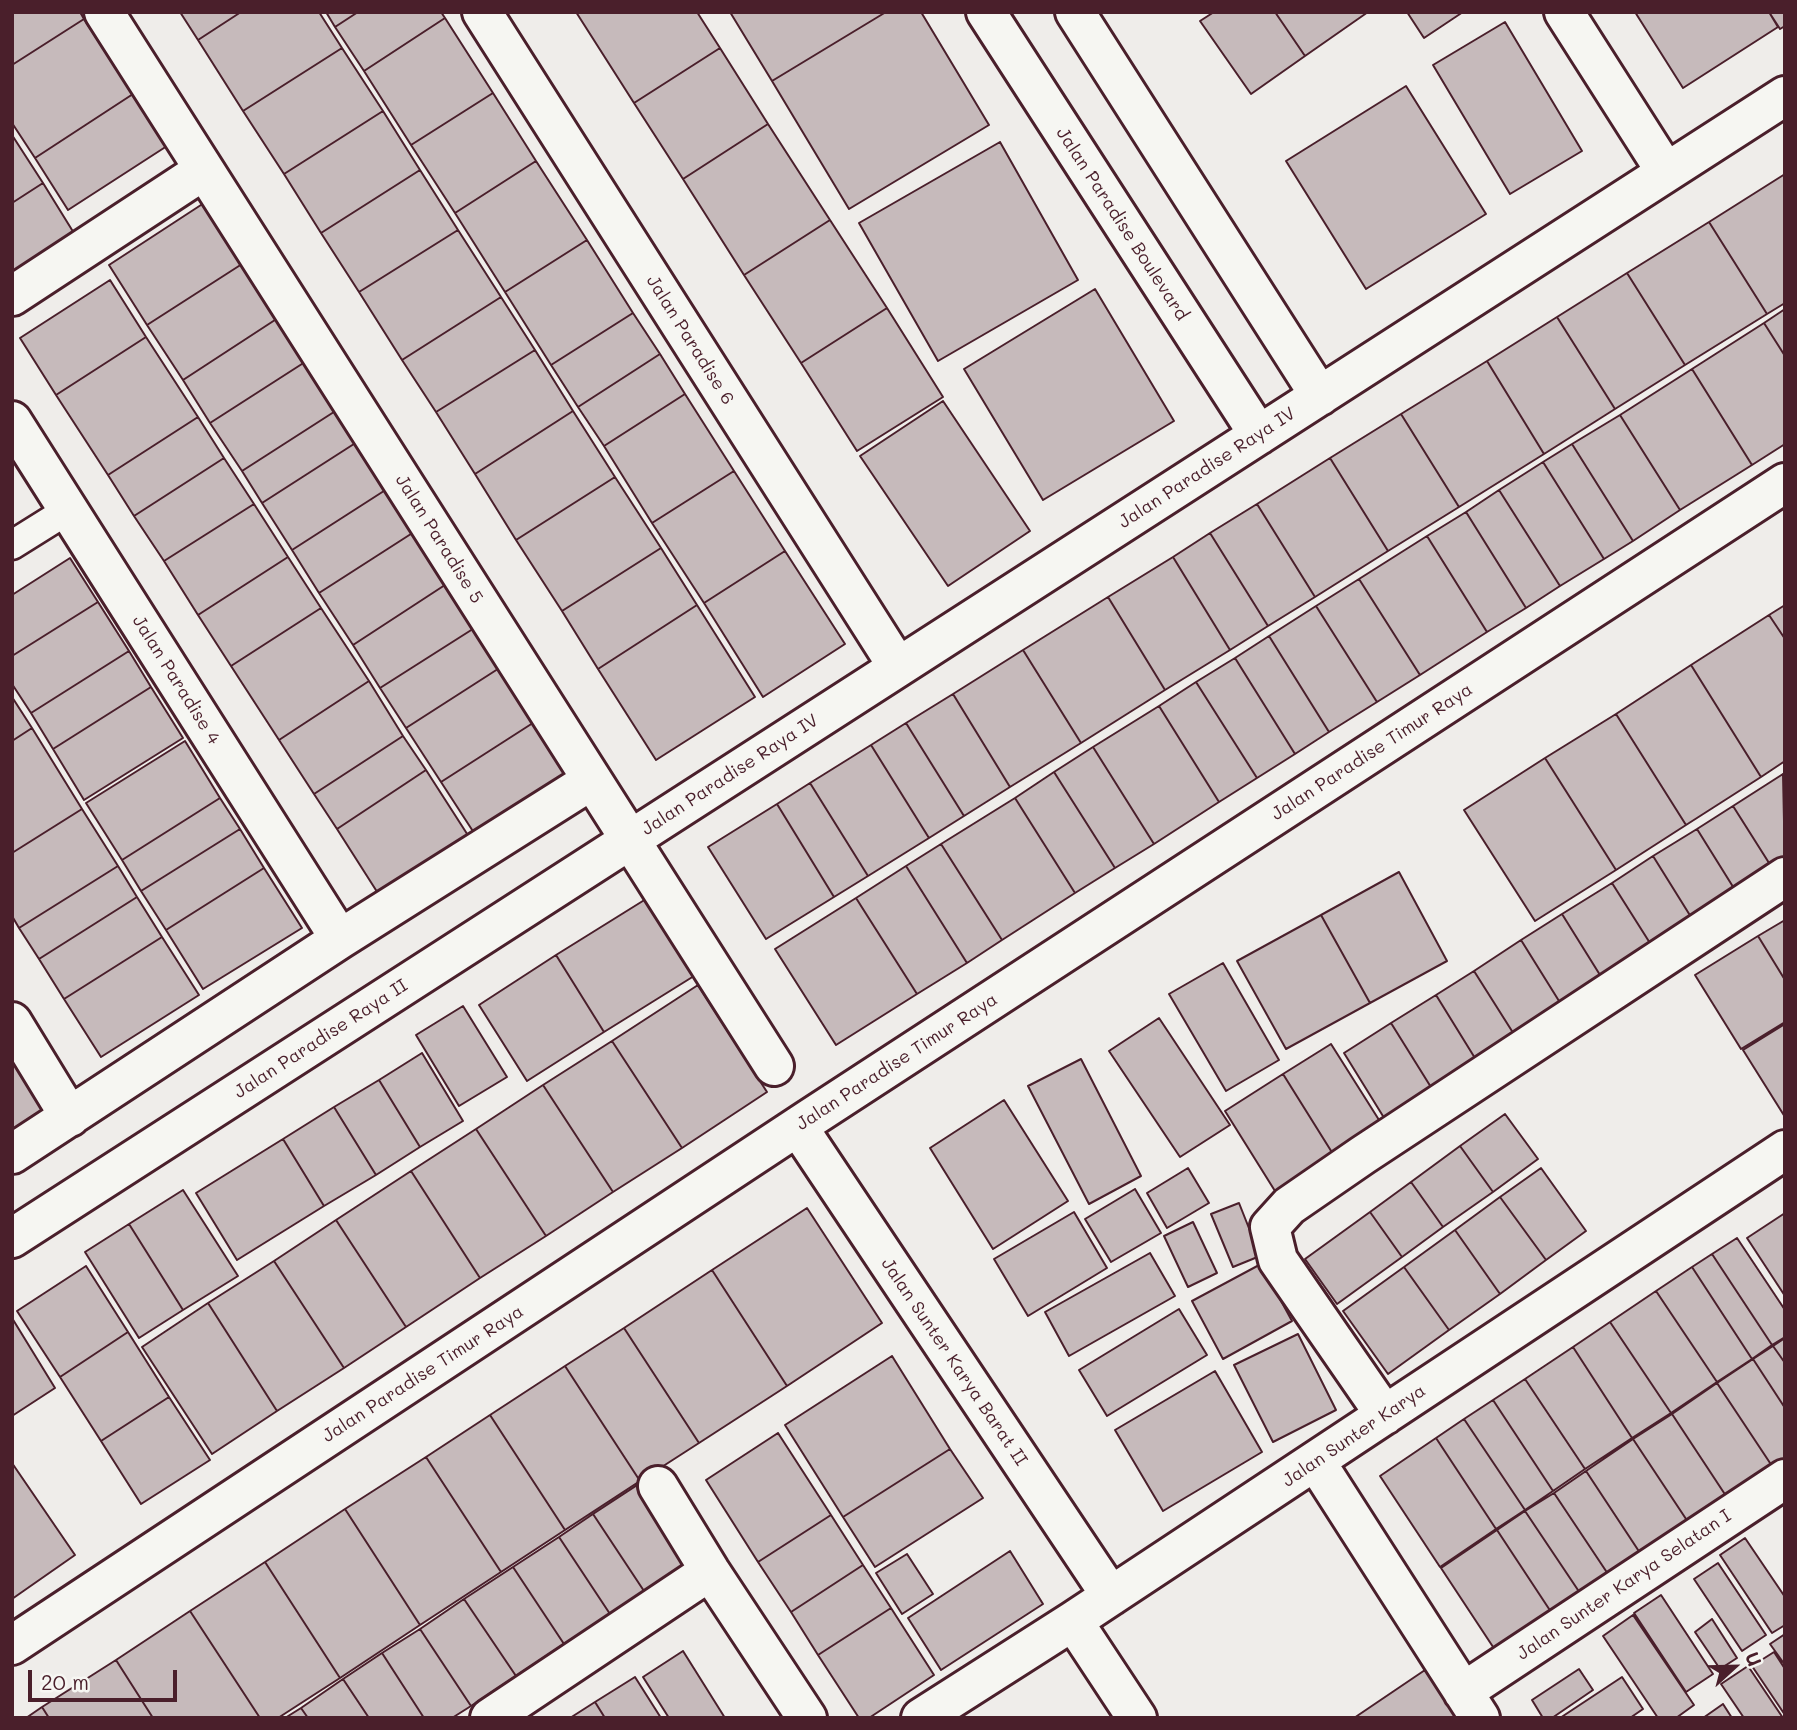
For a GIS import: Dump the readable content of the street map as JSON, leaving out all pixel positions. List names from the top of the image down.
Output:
{
  "streets": {
    "street": [
      "Jalan Paradise Boulevard",
      "Jalan Paradise 6",
      "Jalan Paradise Raya IV",
      "Jalan Paradise 5",
      "Jalan Paradise 4",
      "Jalan Paradise Timur Raya",
      "Jalan Paradise Raya II",
      "Jalan Sunter Karya Barat II",
      "Jalan Sunter Karya",
      "Jalan Sunter Karya Selatan I"
    ]
  },
  "crossings": [
    ["Jalan Paradise Boulevard", "Jalan Paradise Raya IV"],
    ["Jalan Paradise 6", "Jalan Paradise Raya IV"],
    ["Jalan Paradise Raya IV", "Jalan Paradise 5"],
    ["Jalan Paradise Raya IV", "Jalan Paradise Raya II"],
    ["Jalan Paradise 5", "Jalan Paradise Raya II"],
    ["Jalan Paradise Timur Raya", "Jalan Sunter Karya Barat II"],
    ["Jalan Sunter Karya Barat II", "Jalan Sunter Karya"]
  ],
  "scale_bar": "20 m",
  "north": "right"
}
